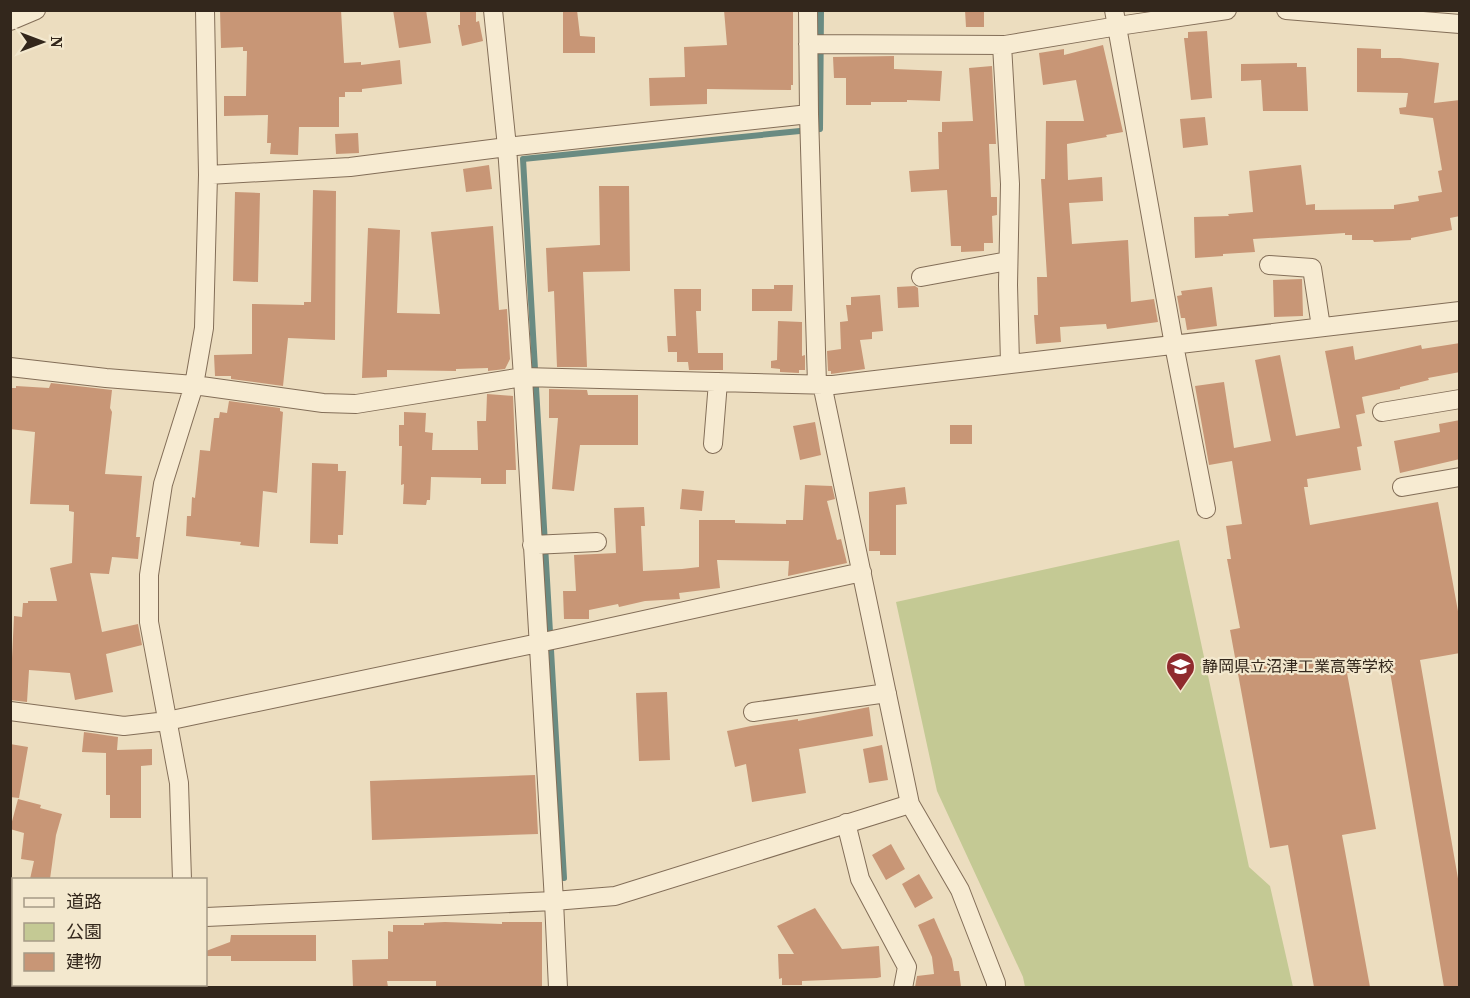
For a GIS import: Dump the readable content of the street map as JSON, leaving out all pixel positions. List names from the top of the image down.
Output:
{
  "places": {
    "school or university": ["静岡県立沼津工業高等学校"]
  },
  "legend": ["道路", "公園", "建物"],
  "north": "right"
}
